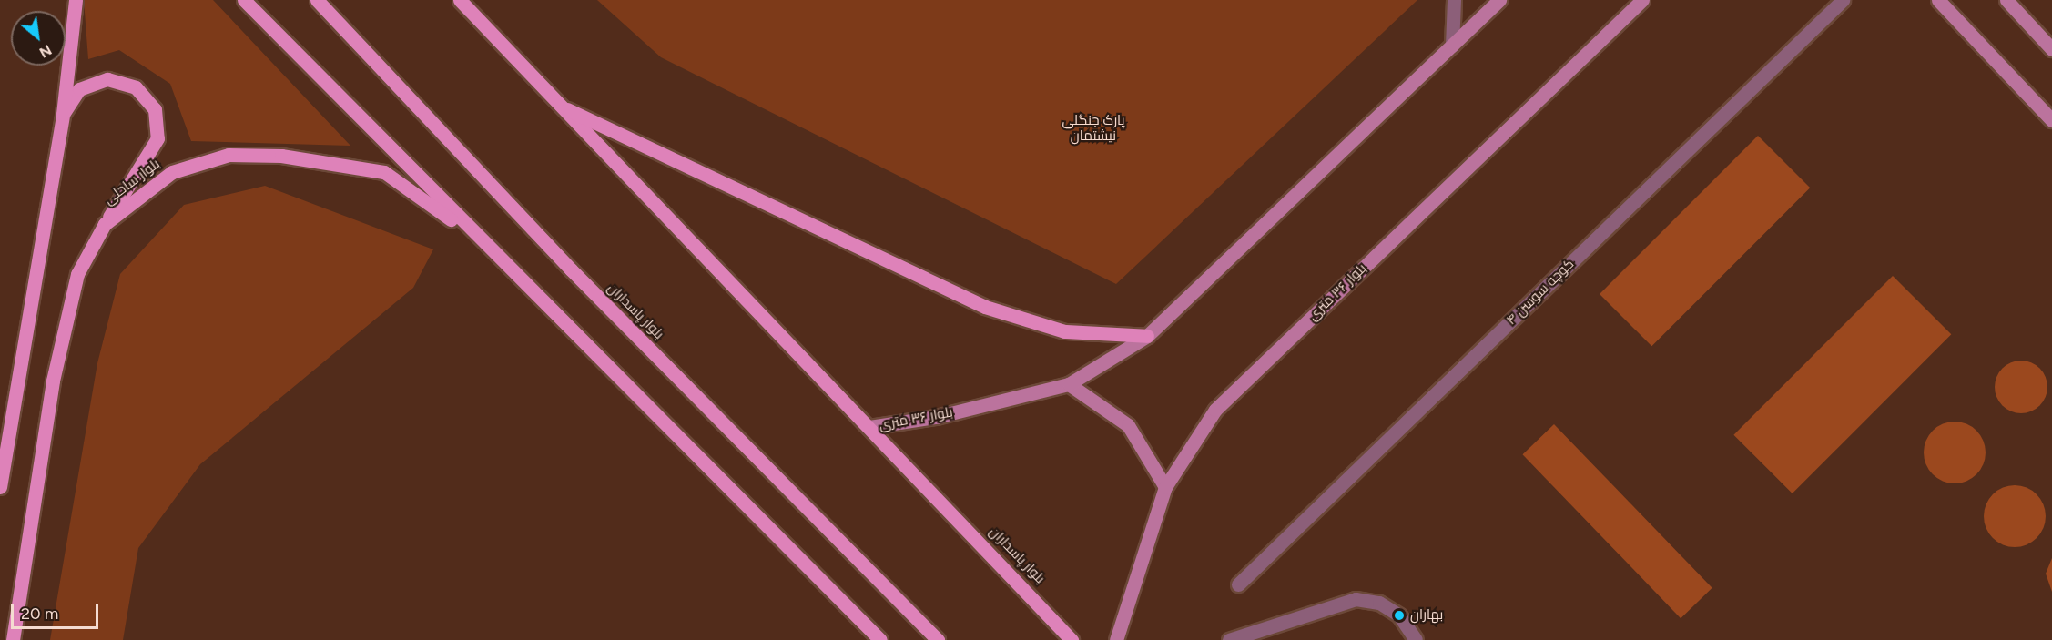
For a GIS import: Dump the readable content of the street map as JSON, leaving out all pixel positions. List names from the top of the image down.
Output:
{
  "streets": {
    "main road": ["بلوار ساحلی", "بلوار ۳۶ متری", "بلوار پاسداران"],
    "street": ["کوچه سوسن ۴"]
  },
  "crossings": [
    ["بلوار ۳۶ متری", "بلوار پاسداران"]
  ],
  "parks": ["پارک جنگلی نیشتمان"],
  "places": ["بهاران"],
  "scale_bar": "20 m",
  "north": "bottom right"
}
